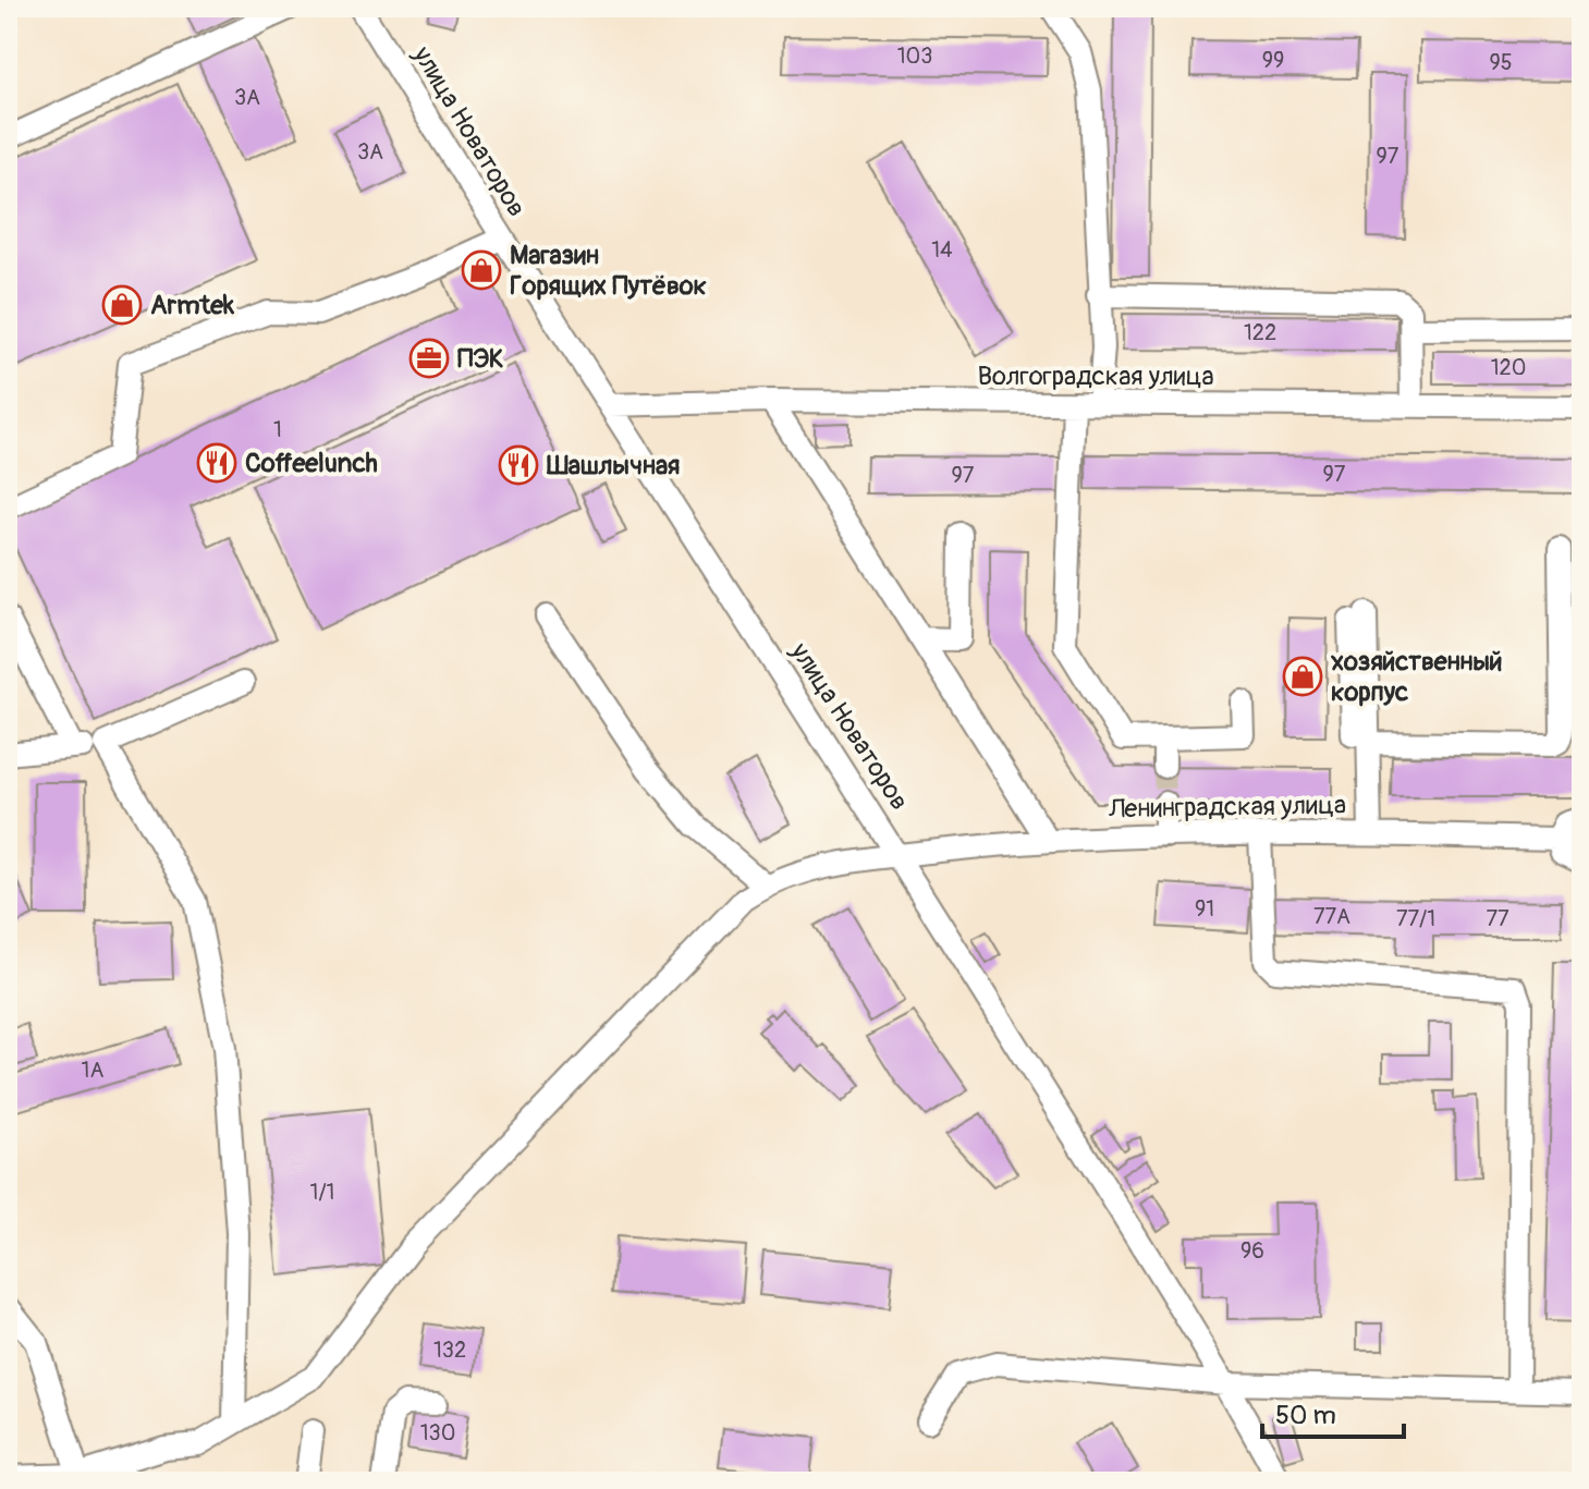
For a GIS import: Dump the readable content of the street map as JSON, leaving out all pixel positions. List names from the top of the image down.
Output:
{
  "streets": {
    "street": ["улица Новаторов", "Волгоградская улица", "Ленинградская улица"]
  },
  "crossings": [
    ["улица Новаторов", "Волгоградская улица"],
    ["улица Новаторов", "Ленинградская улица"]
  ],
  "places": {
    "shop": ["Магазин Горящих Путёвок", "Armtek", "хозяйственный корпус"],
    "office": ["ПЭК"],
    "restaurant": ["Coffeelunch", "Шашлычная"]
  },
  "house_numbers": [
    "103",
    "99",
    "95",
    "3А",
    "3А",
    "97",
    "14",
    "122",
    "120",
    "1",
    "97",
    "97",
    "91",
    "77А",
    "77/1",
    "77",
    "1А",
    "1/1",
    "96",
    "132",
    "130"
  ],
  "scale_bar": "50 m"
}
